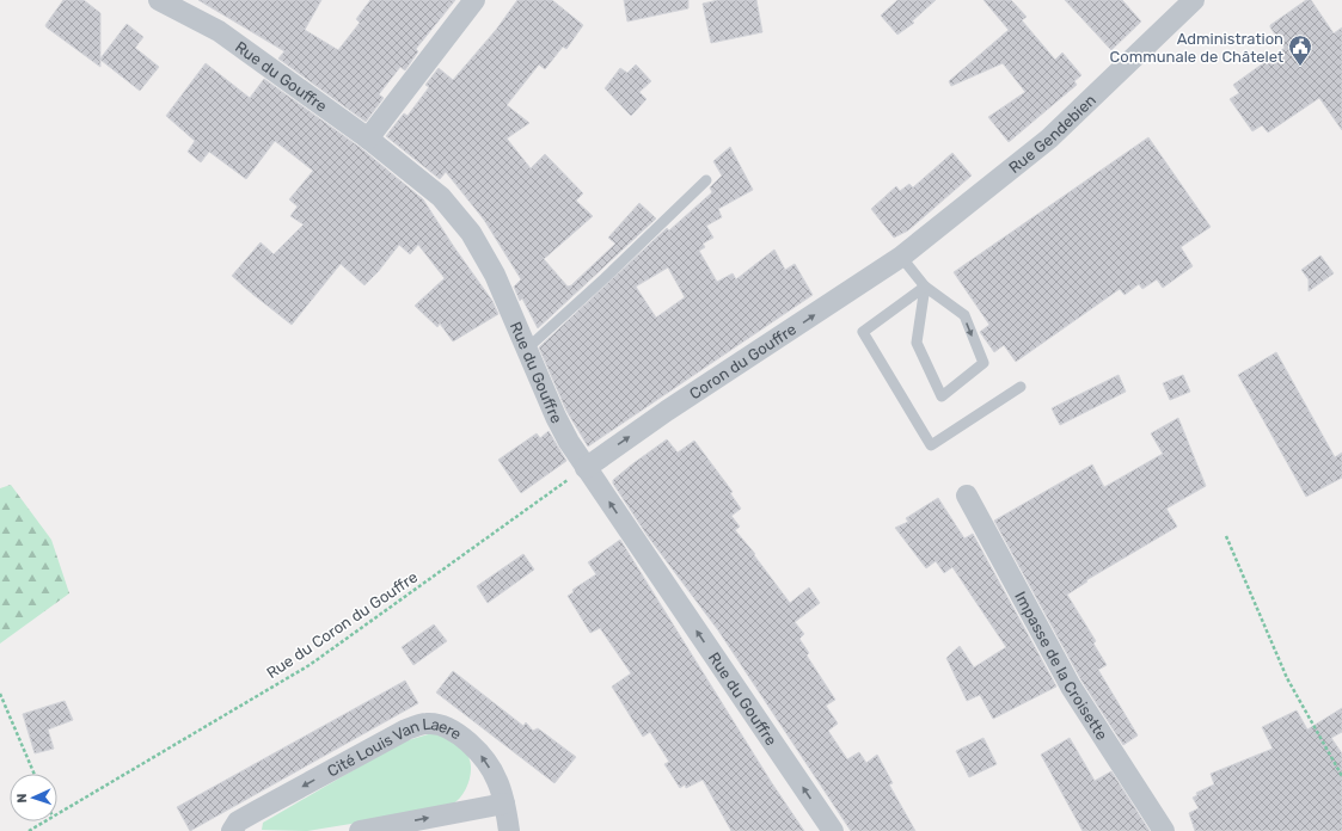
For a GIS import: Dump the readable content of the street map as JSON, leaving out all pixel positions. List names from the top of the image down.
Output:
{
  "streets": {
    "street": [
      "Rue du Gouffre",
      "Rue Gendebien",
      "Coron du Gouffre",
      "Impasse de la Croisette",
      "Cité Louis Van Laere"
    ],
    "path": ["Rue du Coron du Gouffre"]
  },
  "crossings": [
    ["Rue du Gouffre", "Coron du Gouffre"],
    ["Rue du Gouffre", "Rue du Coron du Gouffre"],
    ["Rue Gendebien", "Coron du Gouffre"],
    ["Coron du Gouffre", "Rue du Coron du Gouffre"]
  ],
  "one_way": ["Rue du Gouffre", "Coron du Gouffre"],
  "places": {
    "public building": ["Administration Communale de Châtelet"]
  },
  "north": "left"
}
